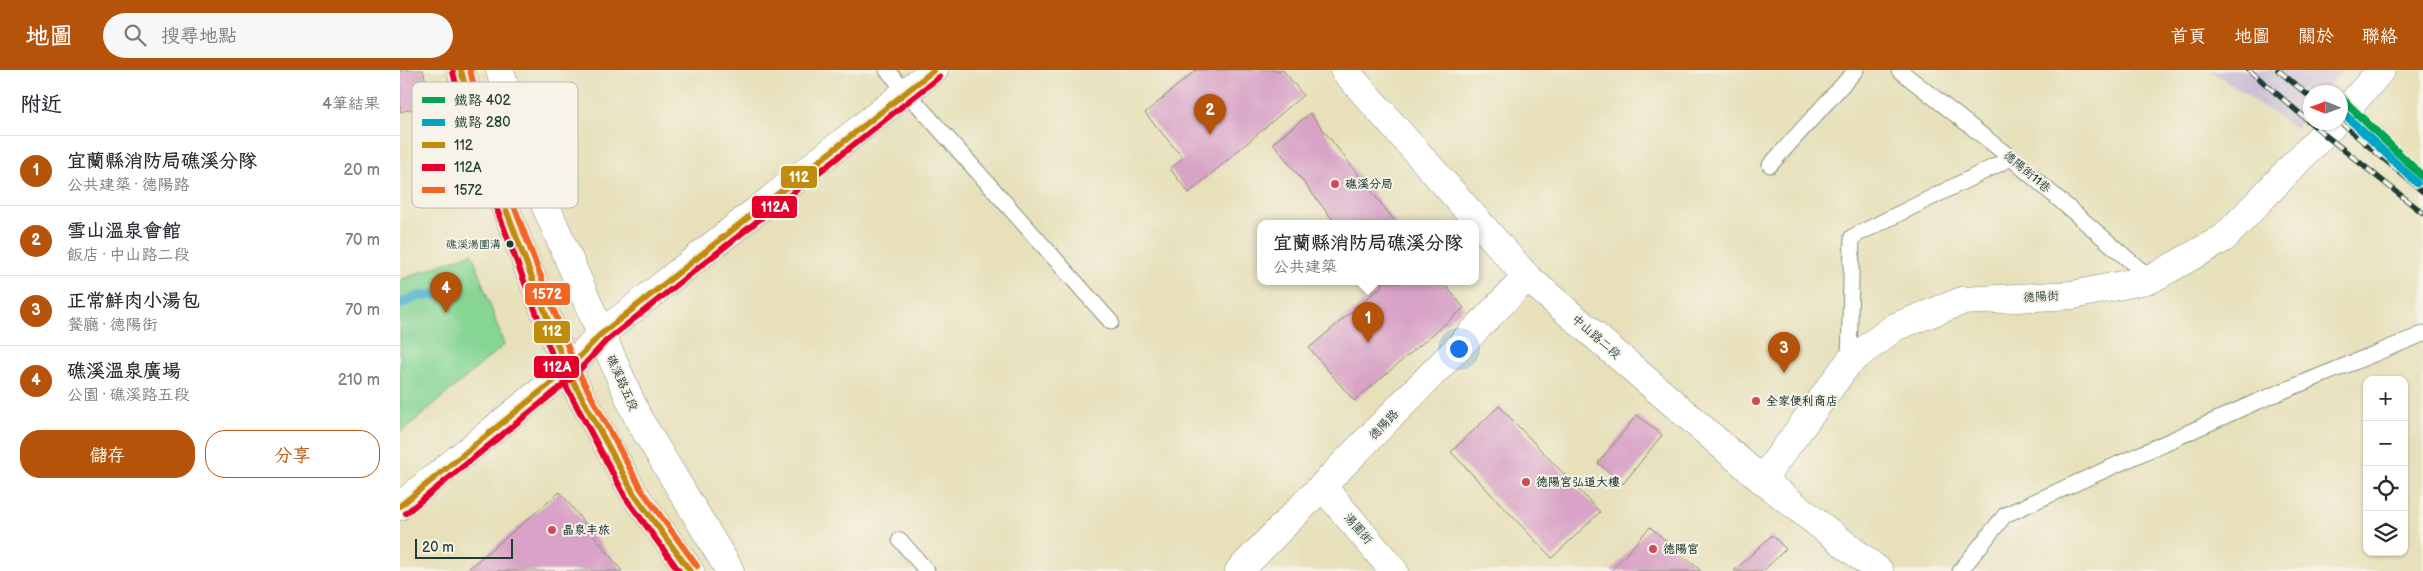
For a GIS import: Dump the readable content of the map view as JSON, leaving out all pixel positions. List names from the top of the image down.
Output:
{
  "streets": {
    "street": [
      "德陽街",
      "中山路二段",
      "礁溪路五段",
      "德陽路",
      "湯圍街"
    ],
    "lane": ["德陽街11巷"]
  },
  "crossings": [
    ["德陽街11巷", "德陽街"],
    ["德陽街", "中山路二段"],
    ["中山路二段", "德陽路"],
    ["德陽路", "湯圍街"]
  ],
  "places": [
    "礁溪分局",
    "礁溪湯圍溝",
    "全家便利商店",
    "德陽宮弘道大樓",
    "晶泉丰旅",
    "德陽宮"
  ],
  "lines": [
    "transit line 112",
    "transit line 1572",
    "transit line 112A",
    "rail line 402",
    "rail line 280"
  ],
  "legend": [
    "鐵路 402",
    "鐵路 280",
    "112",
    "112A",
    "1572"
  ],
  "scale_bar": "20 m",
  "north": "left",
  "page": {
    "header": "地圖",
    "search": "搜尋地點",
    "nav": [
      "首頁",
      "地圖",
      "關於",
      "聯絡"
    ],
    "heading": ["附近", "4筆結果"],
    "pins": [
      "2",
      "4",
      "1",
      "3"
    ],
    "list": [
      {
        "mark": "1",
        "name": "宜蘭縣消防局礁溪分隊",
        "note": "公共建築 · 德陽路",
        "value": "20 m"
      },
      {
        "mark": "2",
        "name": "雪山溫泉會館",
        "note": "飯店 · 中山路二段",
        "value": "70 m"
      },
      {
        "mark": "3",
        "name": "正常鮮肉小湯包",
        "note": "餐廳 · 德陽街",
        "value": "70 m"
      },
      {
        "mark": "4",
        "name": "礁溪溫泉廣場",
        "note": "公園 · 礁溪路五段",
        "value": "210 m"
      }
    ],
    "popup": ["宜蘭縣消防局礁溪分隊", "公共建築"],
    "map_buttons": ["+", "−"],
    "buttons": ["儲存", "分享"],
    "scale": "20 m"
  }
}
